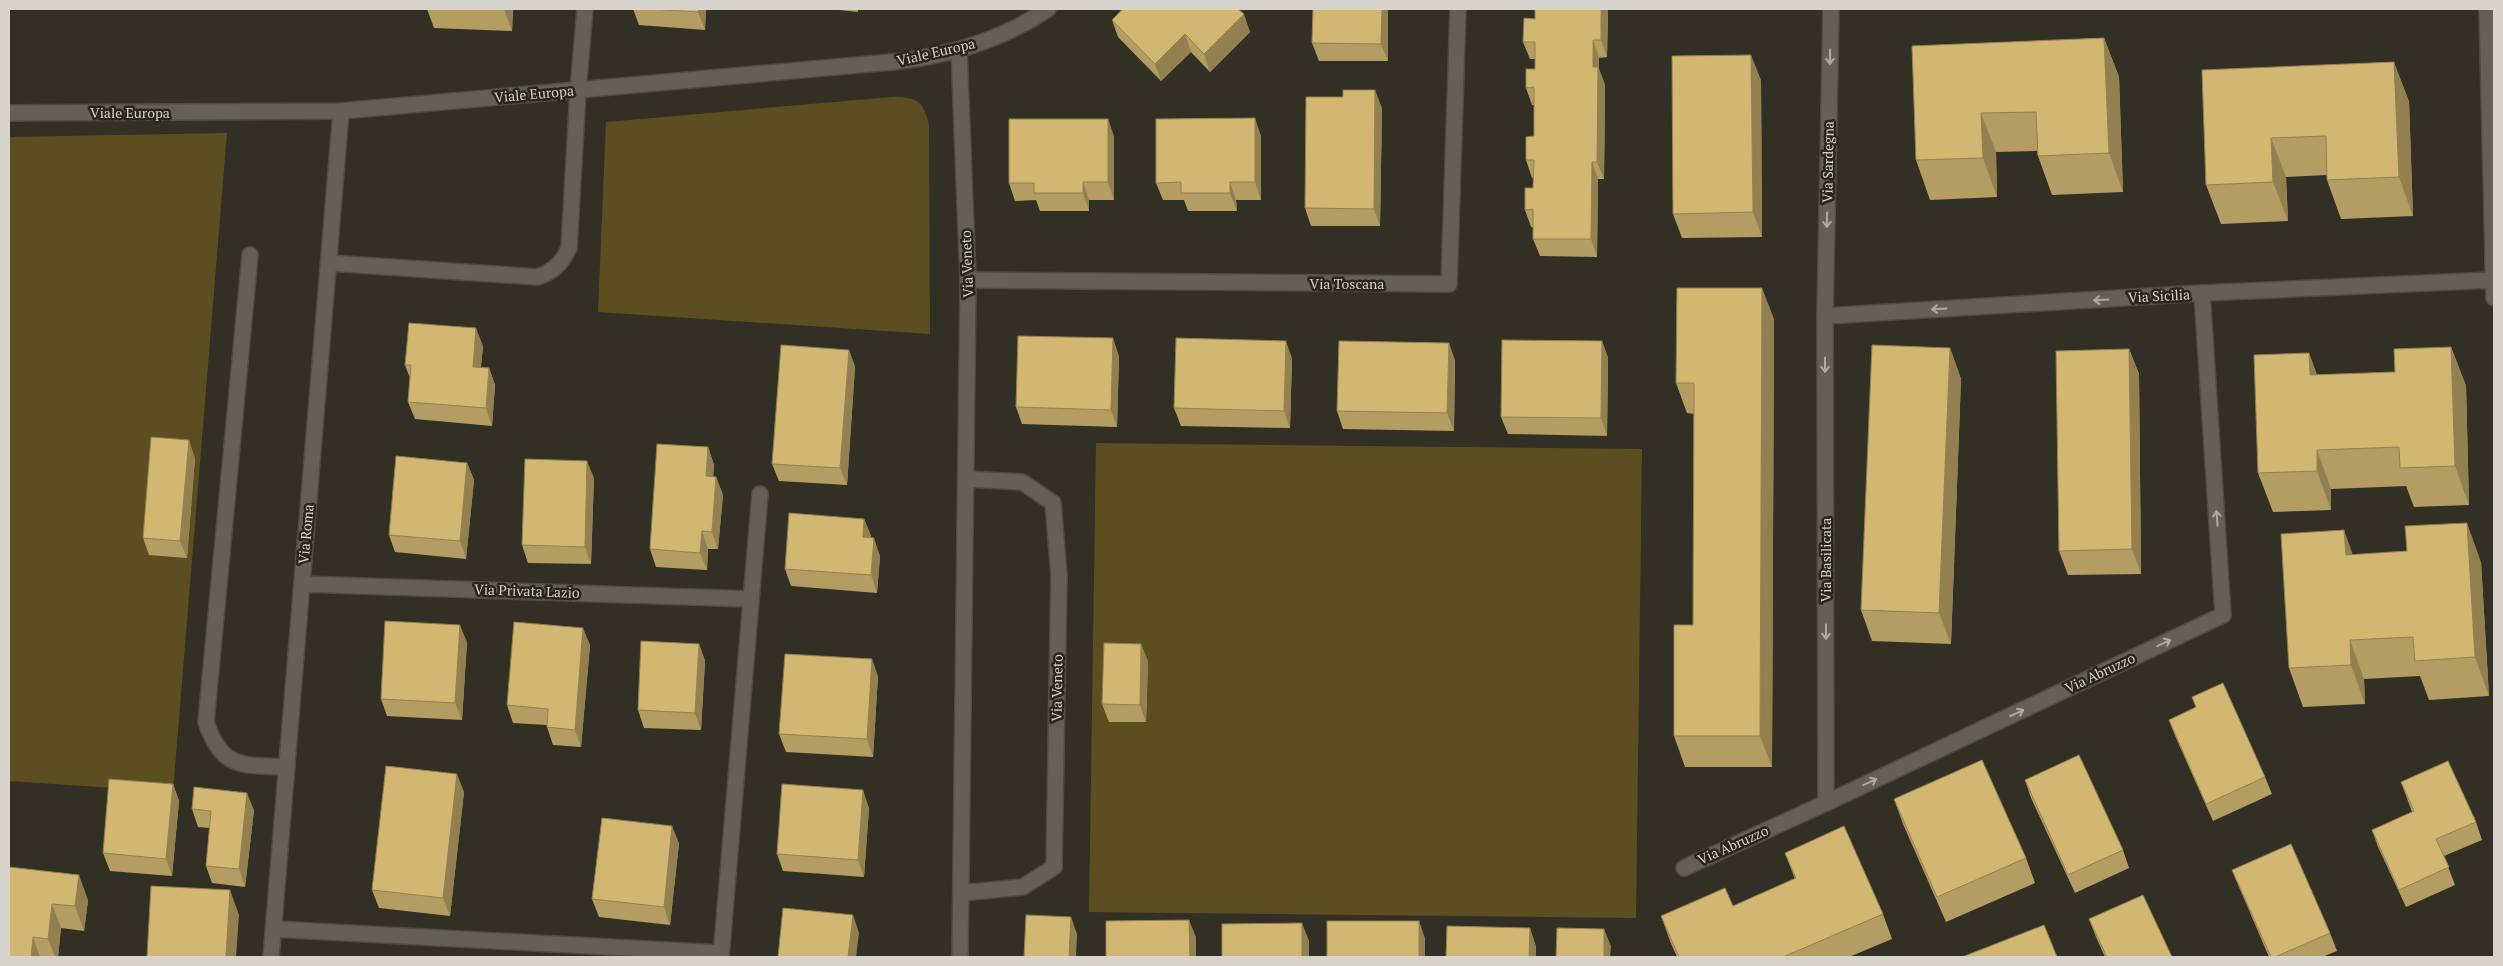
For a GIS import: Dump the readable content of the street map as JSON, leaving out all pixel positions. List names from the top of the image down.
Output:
{
  "streets": {
    "street": [
      "Viale Europa",
      "Via Sardegna",
      "Via Veneto",
      "Via Toscana",
      "Via Sicilia",
      "Via Roma",
      "Via Basilicata",
      "Via Privata Lazio",
      "Via Abruzzo"
    ]
  },
  "crossings": [
    ["Viale Europa", "Via Veneto"],
    ["Viale Europa", "Via Roma"],
    ["Via Sardegna", "Via Sicilia"],
    ["Via Sardegna", "Via Basilicata"],
    ["Via Veneto", "Via Toscana"],
    ["Via Sicilia", "Via Basilicata"],
    ["Via Sicilia", "Via Abruzzo"],
    ["Via Roma", "Via Privata Lazio"],
    ["Via Basilicata", "Via Abruzzo"]
  ],
  "one_way": [
    "Via Sardegna",
    "Via Sicilia",
    "Via Basilicata",
    "Via Abruzzo"
  ]
}
